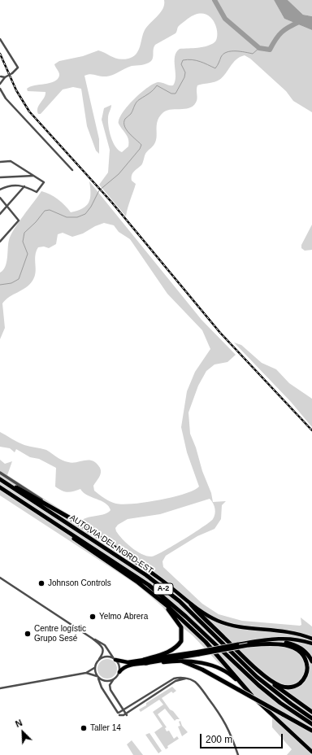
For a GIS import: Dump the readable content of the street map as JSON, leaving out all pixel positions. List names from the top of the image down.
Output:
{
  "streets": {
    "highway": ["AUTOVIA DEL NORD-EST", "A-2"]
  },
  "places": [
    "Johnson Controls",
    "Yelmo Abrera",
    "Centre logístic Grupo Sesé",
    "Taller 14"
  ],
  "scale_bar": "200 m",
  "north": "top left"
}
